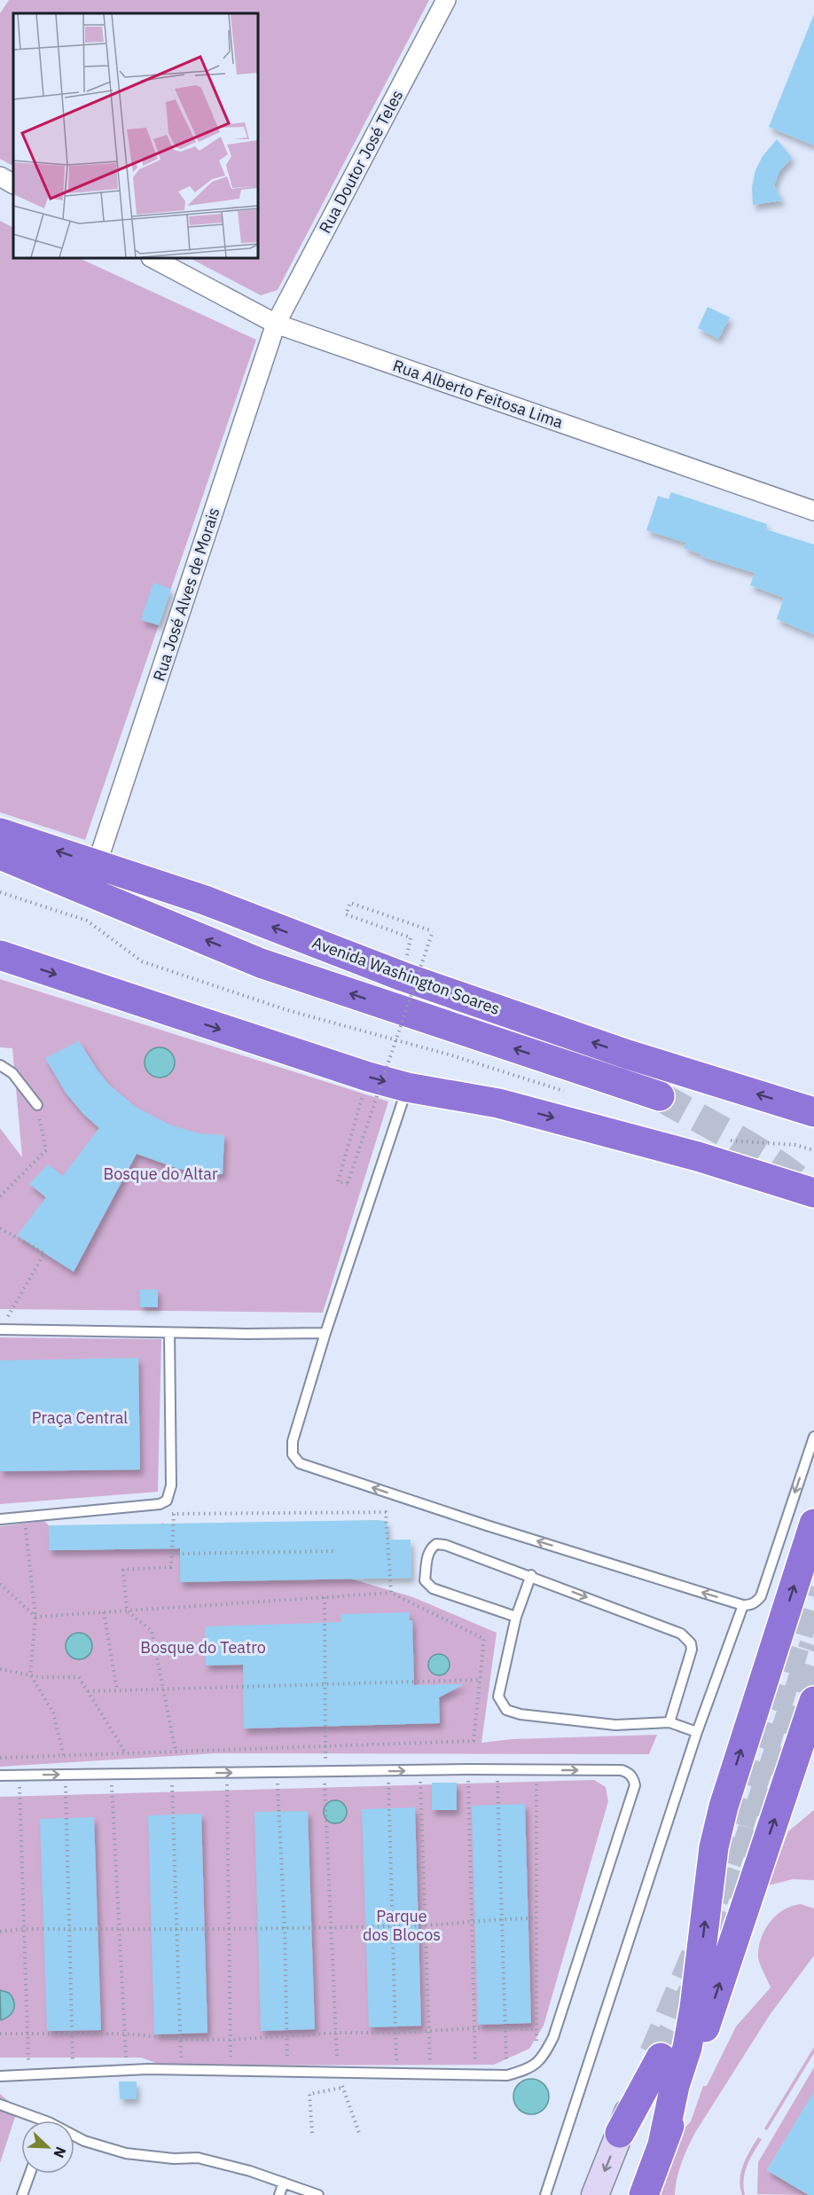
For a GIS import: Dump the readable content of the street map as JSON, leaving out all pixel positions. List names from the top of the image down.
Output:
{
  "streets": {
    "highway": ["Avenida Washington Soares"],
    "street": ["Rua Doutor José Teles", "Rua Alberto Feitosa Lima", "Rua José Alves de Morais"]
  },
  "crossings": [
    ["Rua Doutor José Teles", "Rua Alberto Feitosa Lima"],
    ["Rua Doutor José Teles", "Rua José Alves de Morais"],
    ["Rua Alberto Feitosa Lima", "Rua José Alves de Morais"],
    ["Rua José Alves de Morais", "Avenida Washington Soares"]
  ],
  "parks": [
    "Bosque do Altar",
    "Praça Central",
    "Bosque do Teatro",
    "Parque dos Blocos"
  ],
  "north": "bottom right"
}
